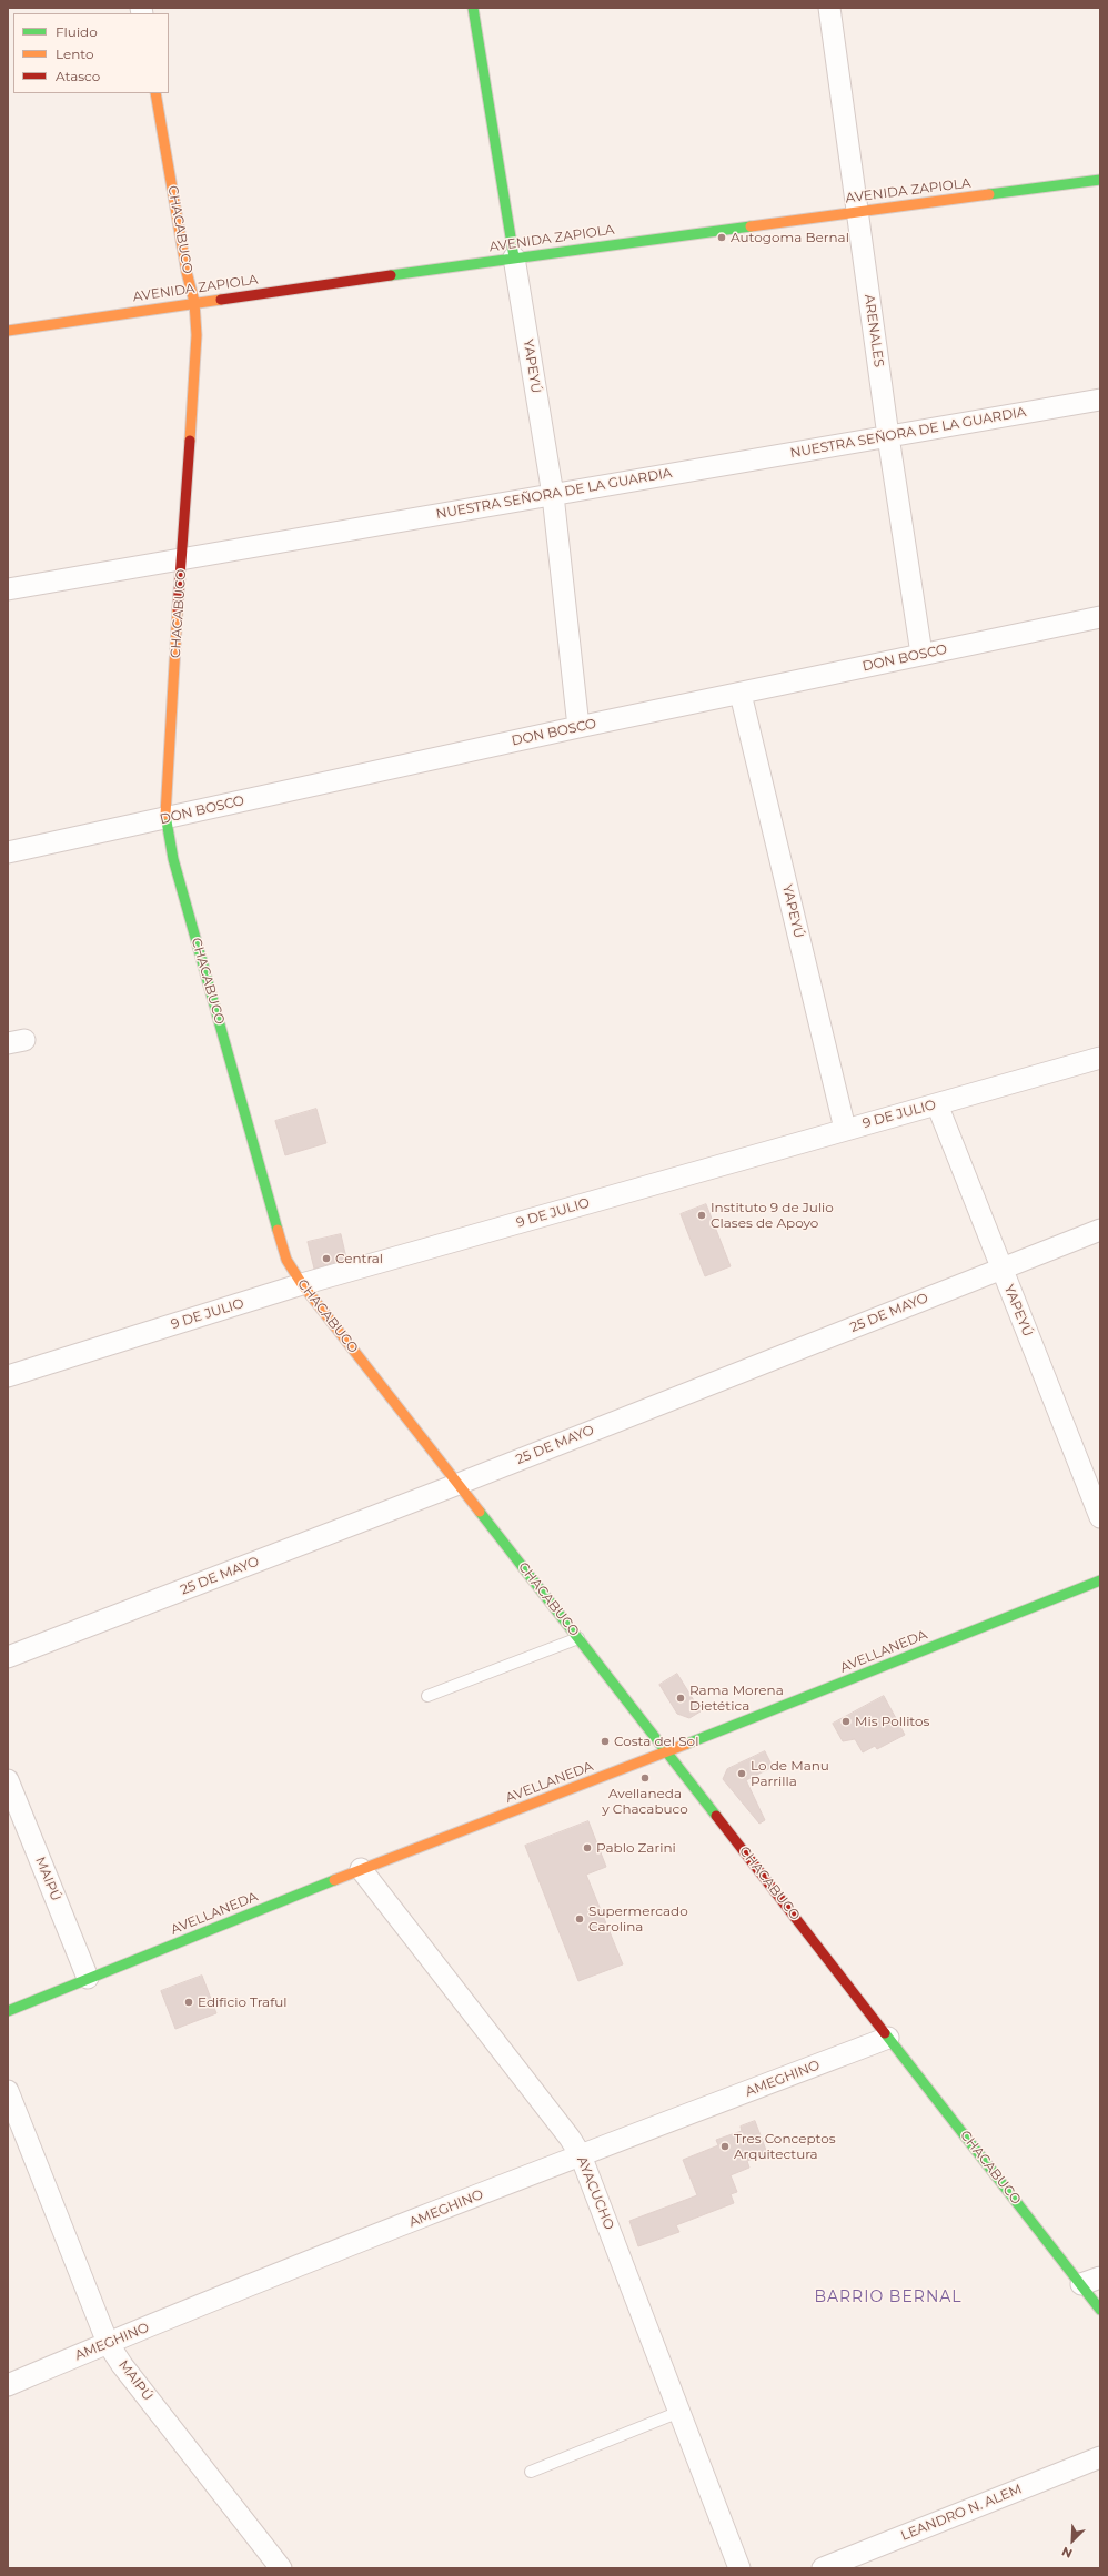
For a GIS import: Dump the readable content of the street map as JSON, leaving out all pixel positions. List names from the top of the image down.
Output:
{
  "streets": {
    "street": [
      "AVENIDA ZAPIOLA",
      "CHACABUCO",
      "ARENALES",
      "YAPEYÚ",
      "NUESTRA SEÑORA DE LA GUARDIA",
      "DON BOSCO",
      "9 DE JULIO",
      "25 DE MAYO",
      "AVELLANEDA",
      "MAIPÚ",
      "AMEGHINO",
      "AYACUCHO",
      "LEANDRO N. ALEM"
    ]
  },
  "crossings": [
    ["AVENIDA ZAPIOLA", "CHACABUCO"],
    ["AVENIDA ZAPIOLA", "ARENALES"],
    ["AVENIDA ZAPIOLA", "YAPEYÚ"],
    ["CHACABUCO", "NUESTRA SEÑORA DE LA GUARDIA"],
    ["CHACABUCO", "DON BOSCO"],
    ["CHACABUCO", "9 DE JULIO"],
    ["CHACABUCO", "25 DE MAYO"],
    ["CHACABUCO", "AVELLANEDA"],
    ["CHACABUCO", "AMEGHINO"],
    ["ARENALES", "NUESTRA SEÑORA DE LA GUARDIA"],
    ["ARENALES", "DON BOSCO"],
    ["YAPEYÚ", "NUESTRA SEÑORA DE LA GUARDIA"],
    ["YAPEYÚ", "DON BOSCO"],
    ["YAPEYÚ", "9 DE JULIO"],
    ["YAPEYÚ", "25 DE MAYO"],
    ["AVELLANEDA", "MAIPÚ"],
    ["AVELLANEDA", "AYACUCHO"],
    ["MAIPÚ", "AMEGHINO"],
    ["AMEGHINO", "AYACUCHO"]
  ],
  "districts": ["BARRIO BERNAL"],
  "places": [
    "Autogoma Bernal",
    "Instituto 9 de Julio Clases de Apoyo",
    "Central",
    "Rama Morena Dietética",
    "Mis Pollitos",
    "Costa del Sol",
    "Lo de Manu Parrilla",
    "Avellaneda y Chacabuco",
    "Pablo Zarini",
    "Supermercado Carolina",
    "Edificio Traful",
    "Tres Conceptos Arquitectura"
  ],
  "legend": ["Fluido", "Lento", "Atasco"],
  "north": "bottom left"
}
